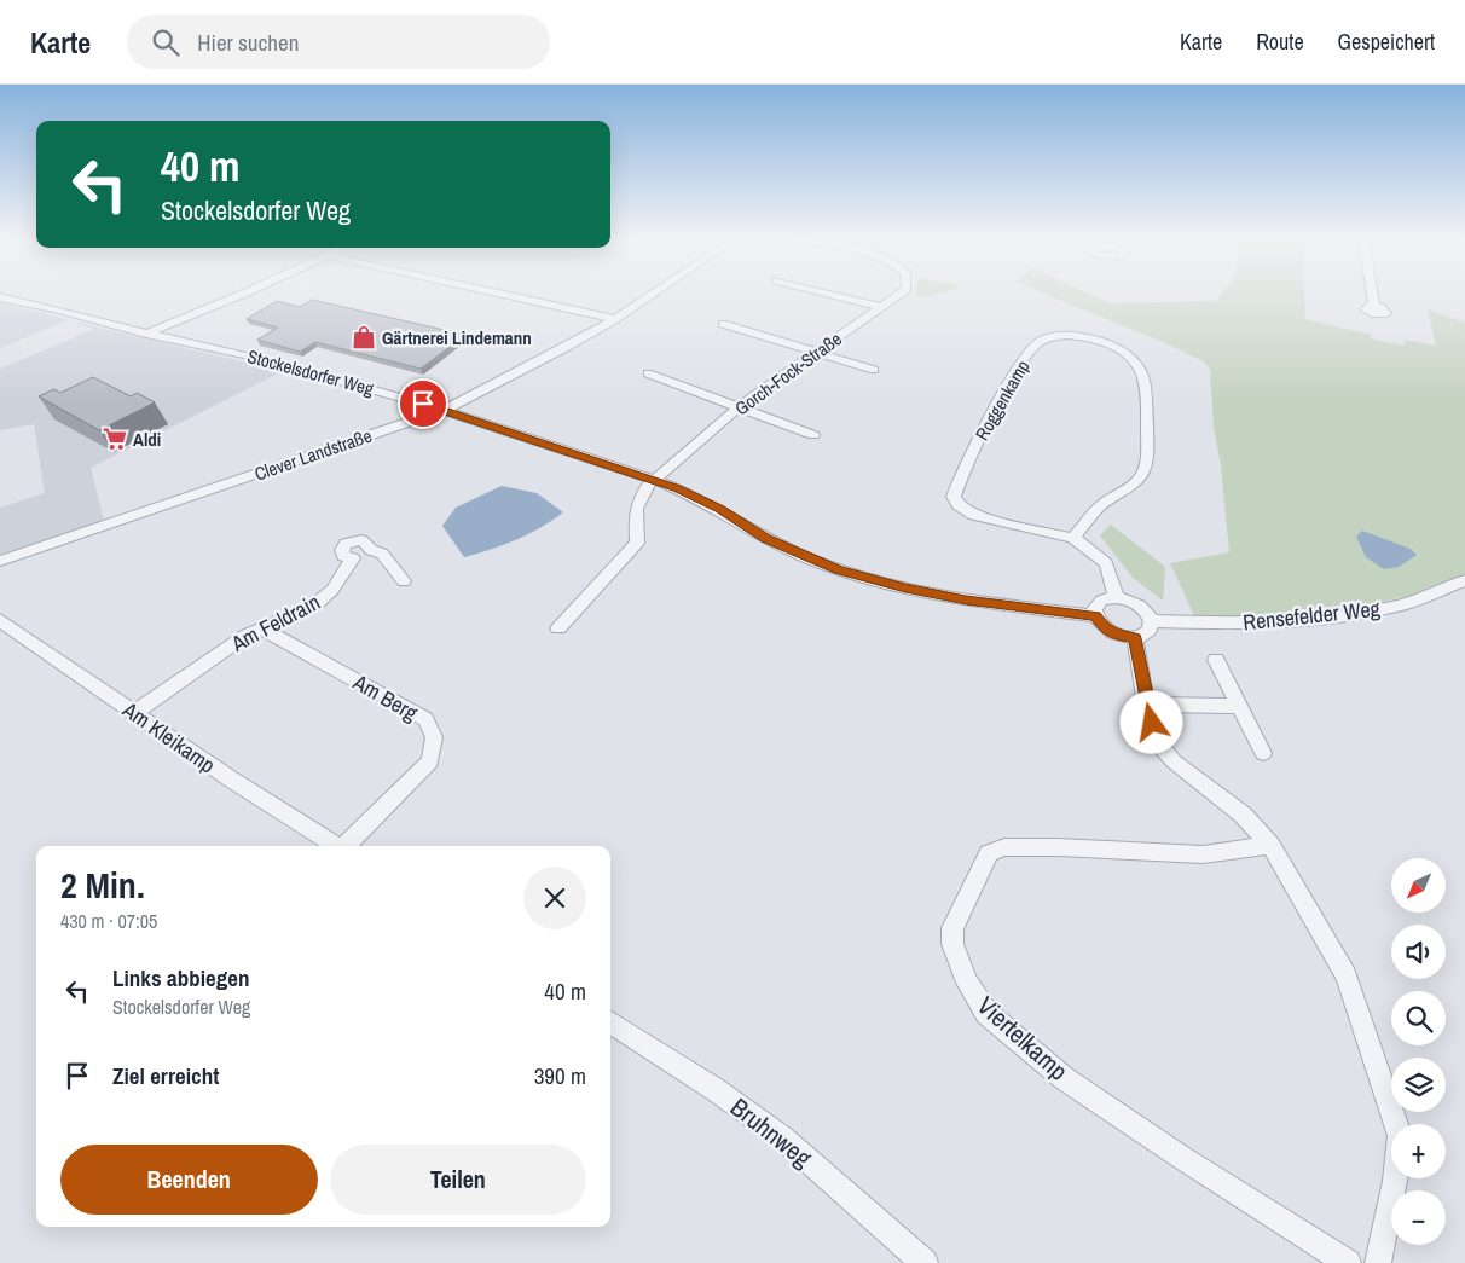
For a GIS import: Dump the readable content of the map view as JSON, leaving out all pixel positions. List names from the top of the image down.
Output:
{
  "streets": {
    "street": [
      "Stockelsdorfer Weg",
      "Gorch-Fock-Straße",
      "Roggenkamp",
      "Clever Landstraße",
      "Rensefelder Weg",
      "Am Feldrain",
      "Am Berg",
      "Am Kleikamp",
      "Viertelkamp",
      "Bruhnweg"
    ]
  },
  "crossings": [
    ["Stockelsdorfer Weg", "Gorch-Fock-Straße"],
    ["Stockelsdorfer Weg", "Roggenkamp"],
    ["Stockelsdorfer Weg", "Clever Landstraße"],
    ["Stockelsdorfer Weg", "Rensefelder Weg"],
    ["Roggenkamp", "Rensefelder Weg"],
    ["Am Feldrain", "Am Berg"],
    ["Am Feldrain", "Am Kleikamp"]
  ],
  "places": {
    "shop": ["Gärtnerei Lindemann"],
    "supermarket": ["Aldi"]
  },
  "north": "bottom left",
  "page": {
    "header": "Karte",
    "search": "Hier suchen",
    "nav": ["Karte", "Route", "Gespeichert"],
    "turn": ["40 m", "Stockelsdorfer Weg"],
    "heading": ["2 Min.", "430 m · 07:05"],
    "map_buttons": ["+", "−"],
    "list": [
      {
        "name": "Links abbiegen",
        "note": "Stockelsdorfer Weg",
        "value": "40 m"
      },
      {
        "name": "Ziel erreicht",
        "value": "390 m"
      }
    ],
    "buttons": ["Beenden", "Teilen"]
  }
}
